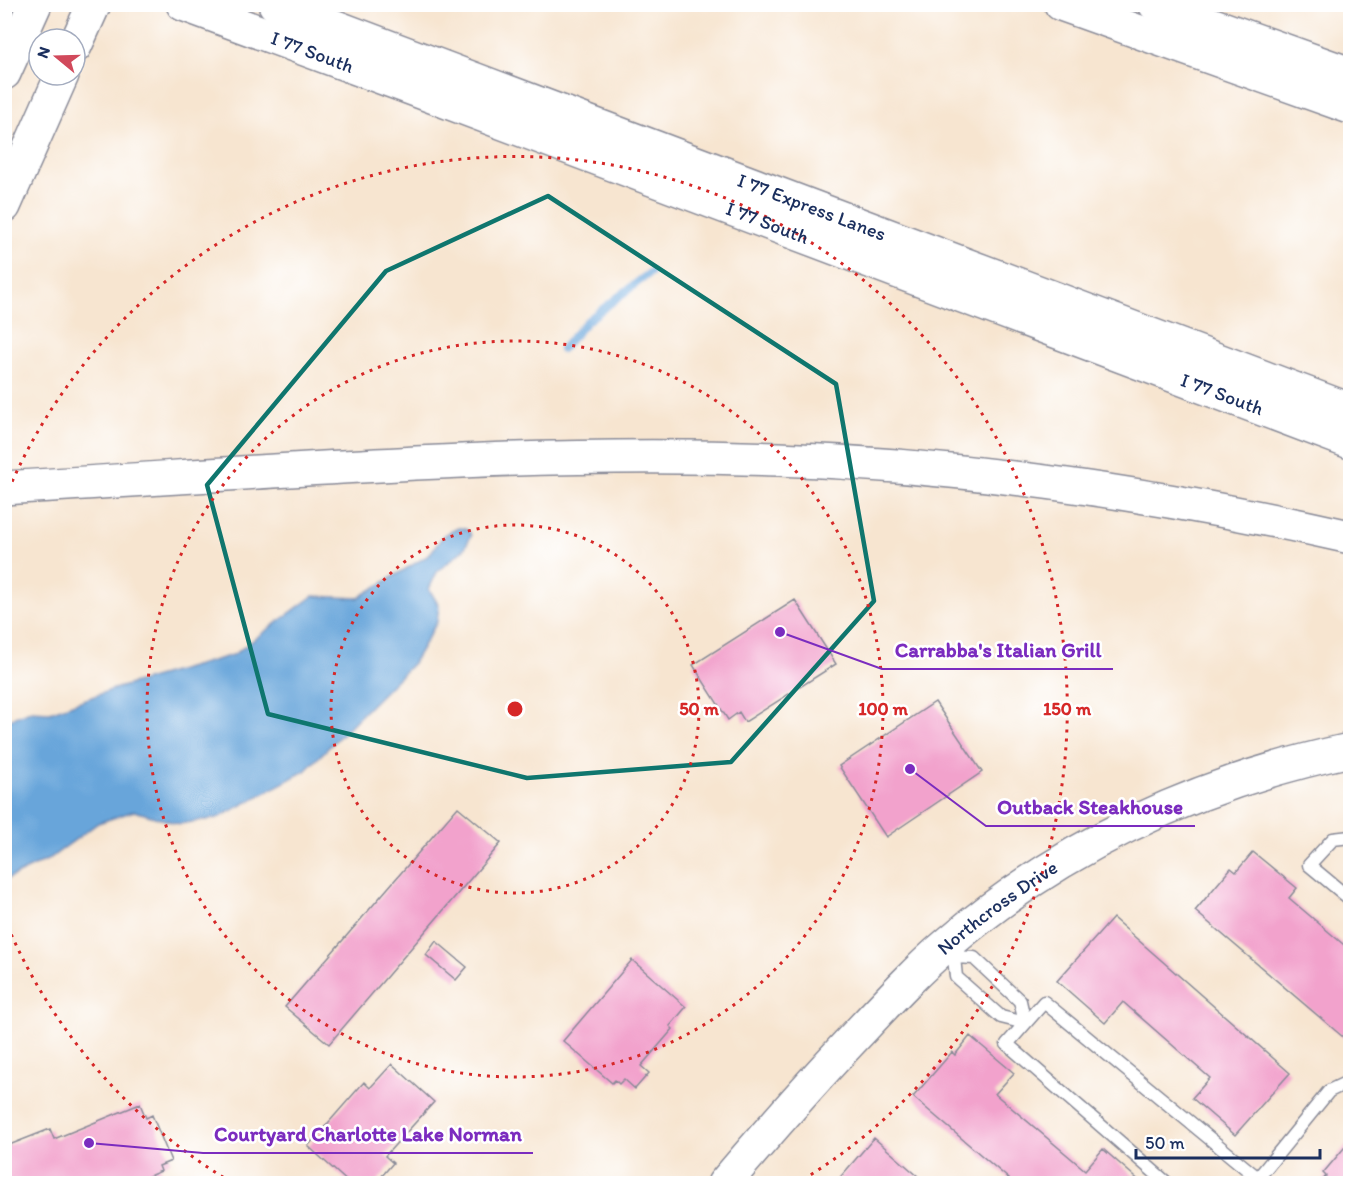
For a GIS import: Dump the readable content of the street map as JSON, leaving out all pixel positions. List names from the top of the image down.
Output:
{
  "streets": {
    "main road": ["I 77 South", "I 77 Express Lanes", "Northcross Drive"]
  },
  "places": ["Carrabba's Italian Grill", "Outback Steakhouse", "Courtyard Charlotte Lake Norman"],
  "scale_bar": "50 m",
  "north": "left",
  "rings": ["50 m", "100 m", "150 m"]
}
